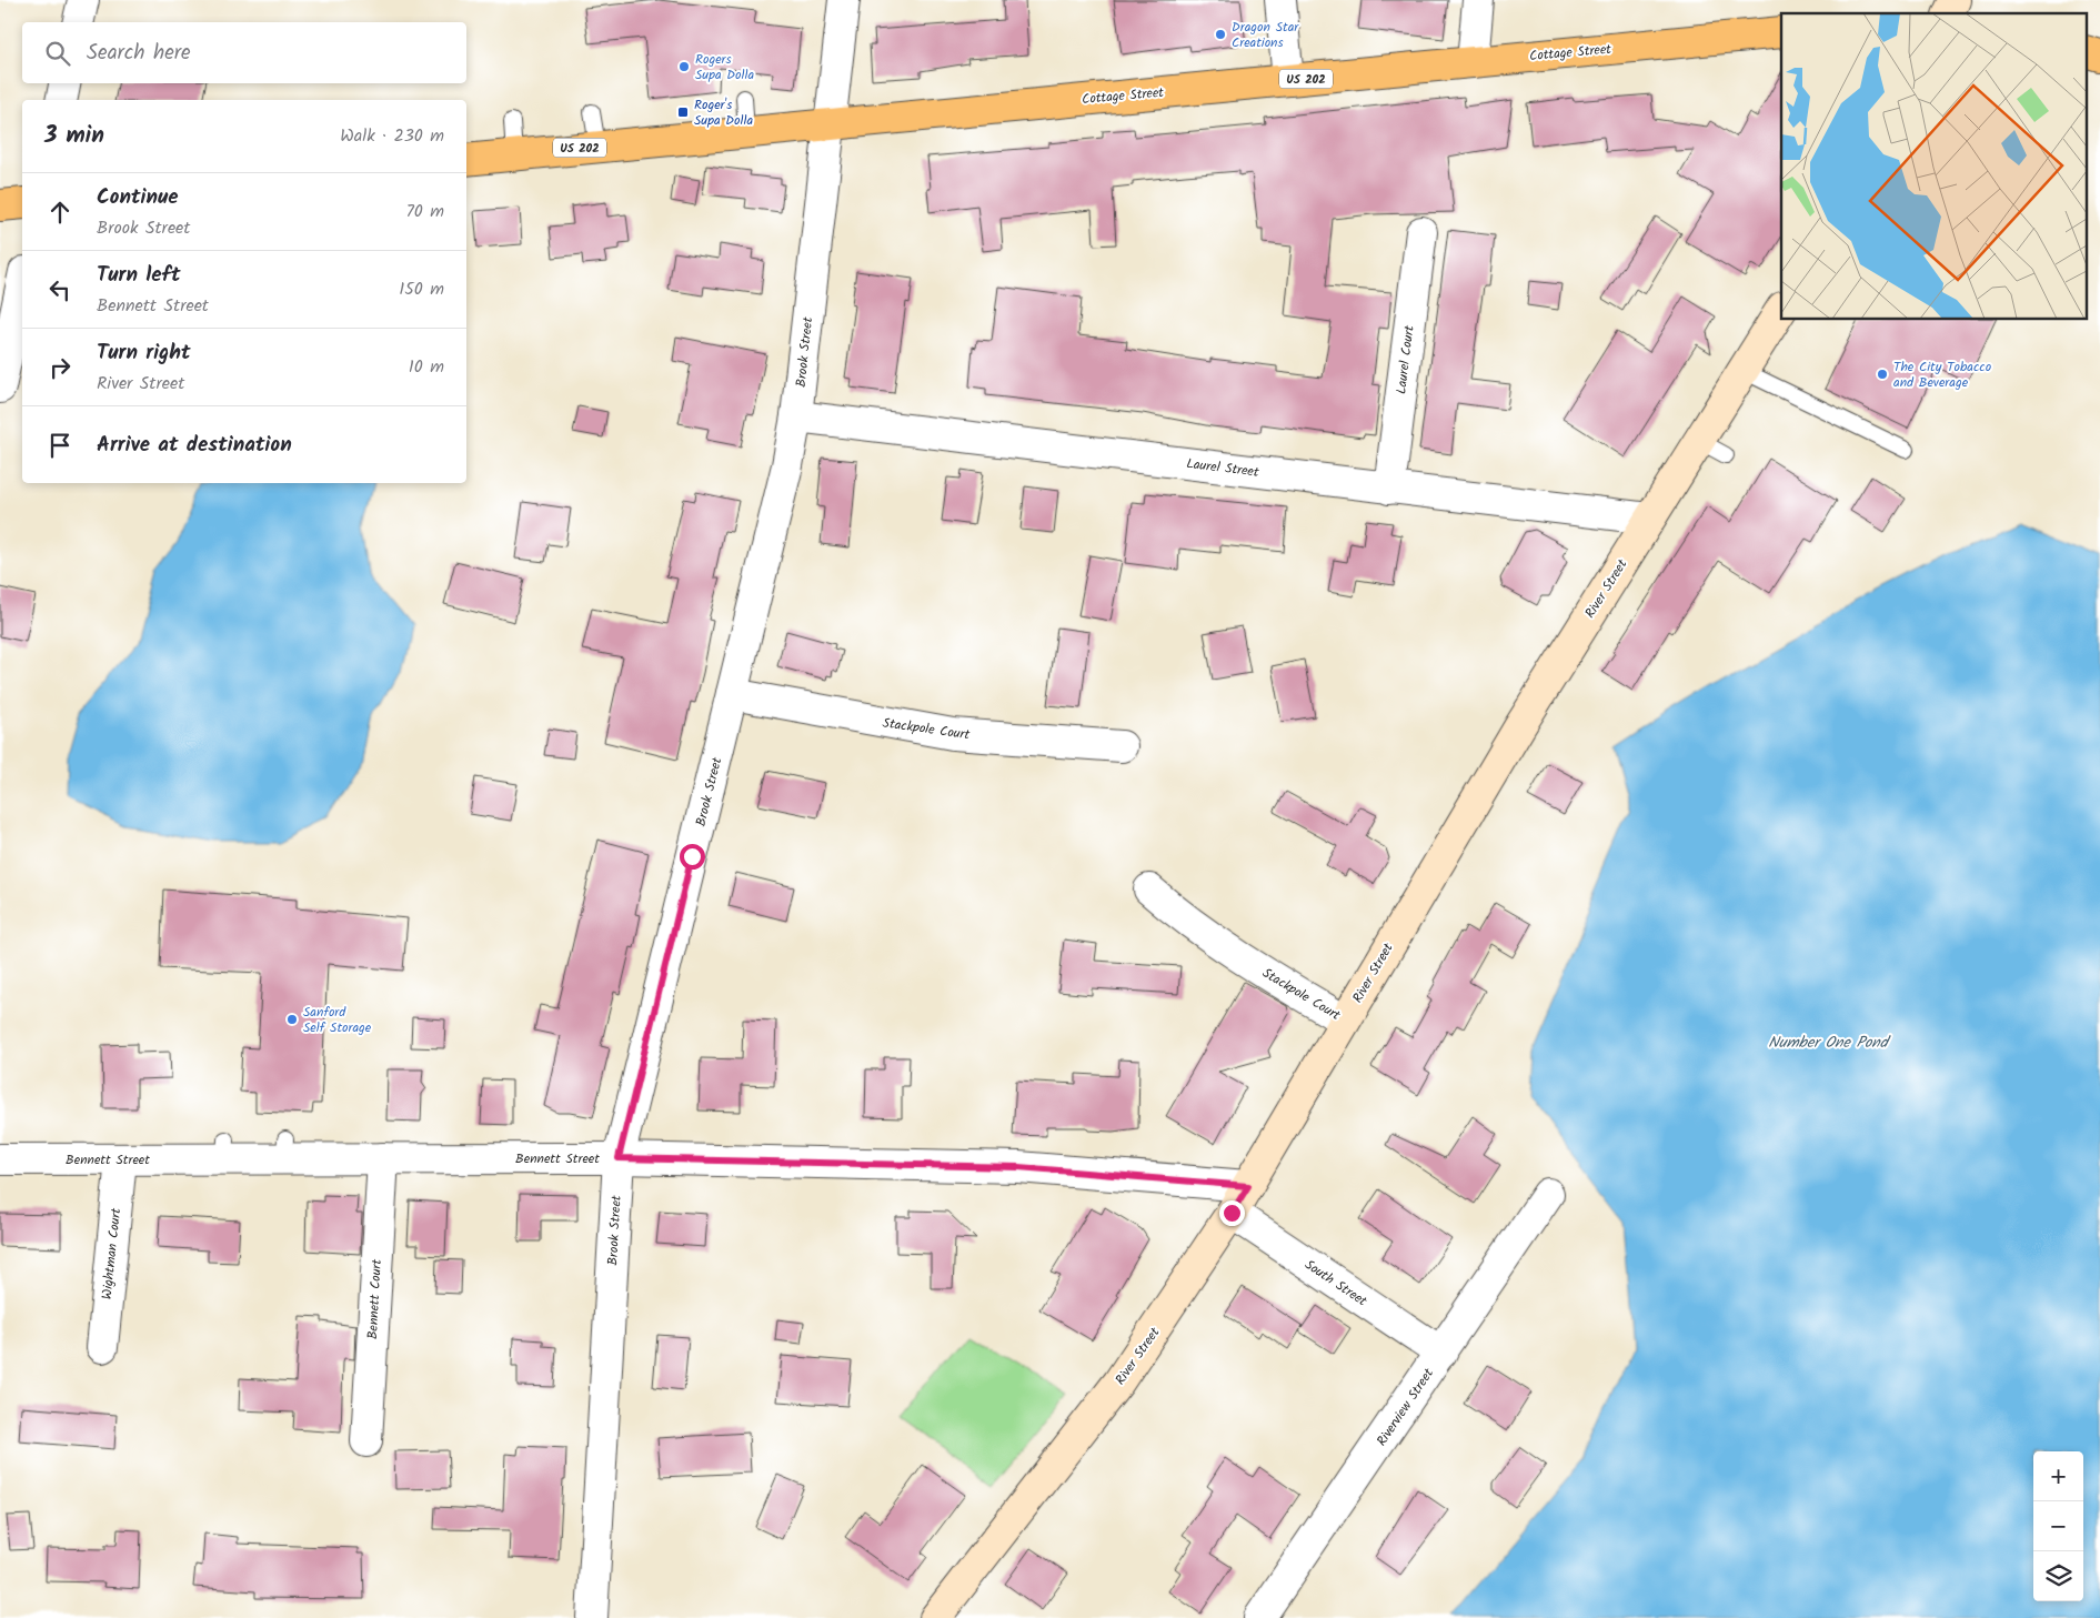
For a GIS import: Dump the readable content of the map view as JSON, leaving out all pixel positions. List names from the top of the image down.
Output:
{
  "streets": {
    "highway": ["Cottage Street", "US 202"],
    "street": [
      "Brook Street",
      "Laurel Court",
      "Laurel Street",
      "River Street",
      "Stackpole Court",
      "Bennett Street",
      "Wightman Court",
      "South Street",
      "Bennett Court",
      "Riverview Street"
    ]
  },
  "crossings": [
    ["Cottage Street", "Brook Street"],
    ["Brook Street", "Laurel Street"],
    ["Brook Street", "Stackpole Court"],
    ["Brook Street", "Bennett Street"],
    ["Laurel Court", "Laurel Street"],
    ["Laurel Street", "River Street"],
    ["River Street", "Stackpole Court"],
    ["River Street", "Bennett Street"],
    ["River Street", "South Street"],
    ["Bennett Street", "Wightman Court"],
    ["Bennett Street", "Bennett Court"],
    ["South Street", "Riverview Street"]
  ],
  "water": ["Number One Pond"],
  "places": {
    "other": [
      "Dragon Star Creations",
      "Rogers Supa Dolla",
      "The City Tobacco and Beverage",
      "Sanford Self Storage"
    ],
    "transit": ["Roger's Supa Dolla"]
  },
  "page": {
    "search": "Search here",
    "heading": ["3 min", "Walk · 230 m"],
    "list": [
      ["Continue", "Brook Street", "70 m"],
      ["Turn left", "Bennett Street", "150 m"],
      ["Turn right", "River Street", "10 m"],
      "Arrive at destination"
    ],
    "map_buttons": ["+", "−"]
  }
}
